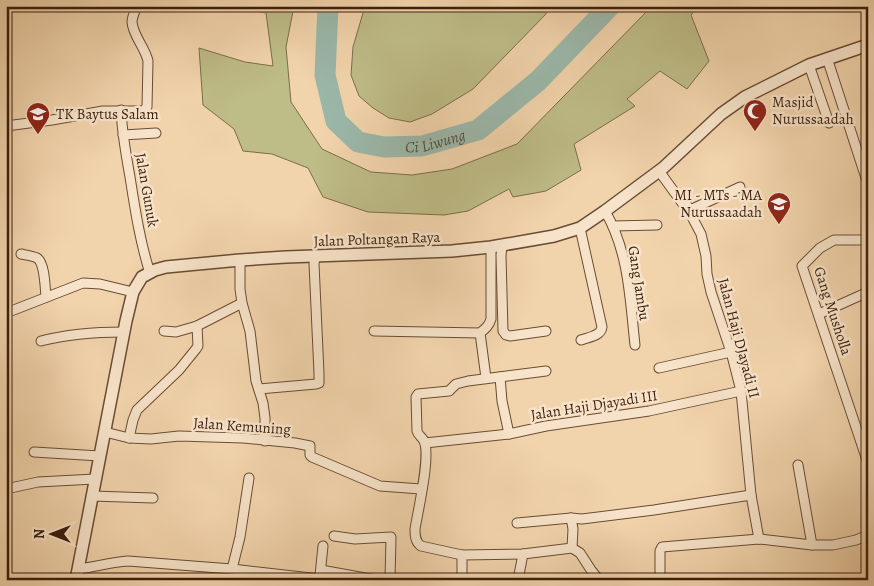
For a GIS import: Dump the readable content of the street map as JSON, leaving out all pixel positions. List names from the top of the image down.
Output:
{
  "streets": {
    "street": [
      "Jalan Gunuk",
      "Jalan Poltangan Raya",
      "Gang Jambu",
      "Gang Musholla",
      "Jalan Haji DJayadi II",
      "Jalan Haji Djayadi III",
      "Jalan Kemuning"
    ]
  },
  "crossings": [
    ["Jalan Gunuk", "Jalan Poltangan Raya"],
    ["Jalan Poltangan Raya", "Gang Jambu"],
    ["Jalan Poltangan Raya", "Jalan Haji DJayadi II"],
    ["Jalan Haji DJayadi II", "Jalan Haji Djayadi III"]
  ],
  "water": ["Ci Liwung"],
  "places": {
    "mosque": ["Masjid Nurussaadah"],
    "school or university": ["TK Baytus Salam", "MI - MTs - MA Nurussaadah"]
  },
  "north": "left"
}
